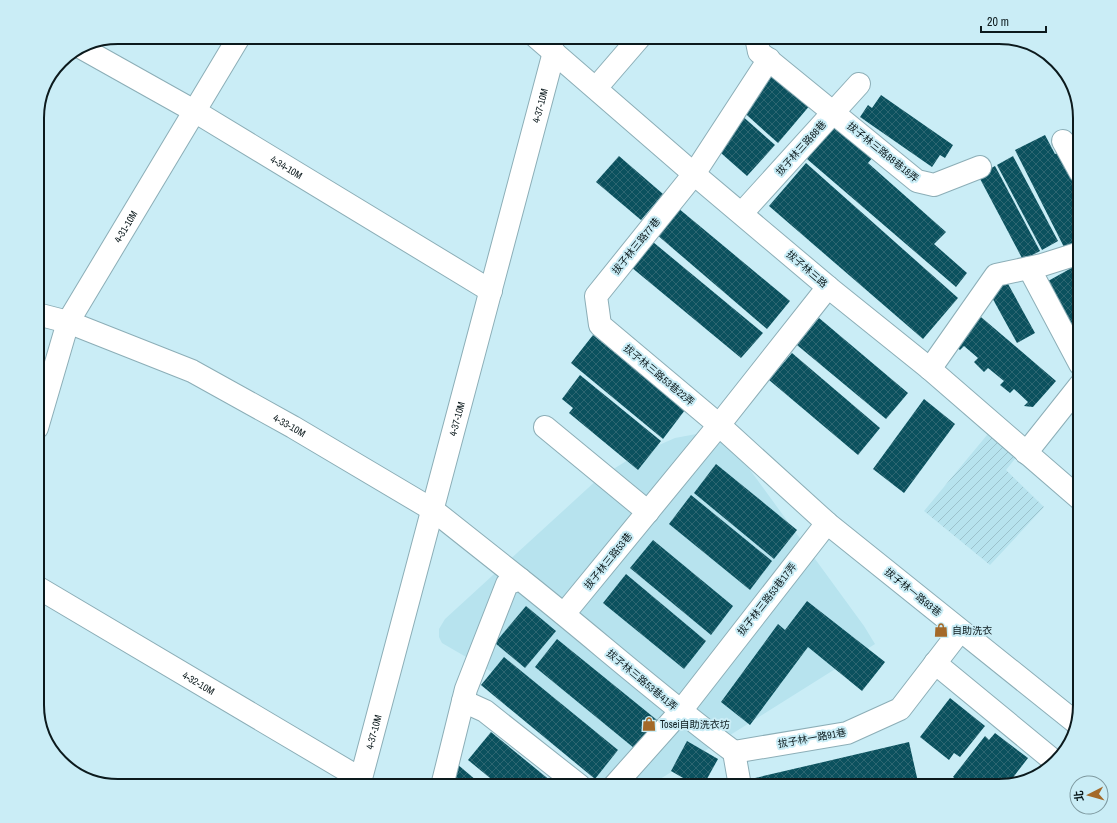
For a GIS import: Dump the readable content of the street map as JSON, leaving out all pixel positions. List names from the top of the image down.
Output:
{
  "streets": {
    "street": [
      "4-37-10M",
      "拔子林三路88巷",
      "拔子林三路88巷18弄",
      "4-34-10M",
      "4-31-10M",
      "拔子林三路77巷",
      "拔子林三路",
      "拔子林三路53巷22弄",
      "4-33-10M",
      "拔子林三路53巷",
      "拔子林一路93巷",
      "拔子林三路53巷17弄",
      "拔子林三路53巷41弄",
      "4-32-10M",
      "拔子林一路91巷"
    ]
  },
  "crossings": [
    ["4-37-10M", "4-34-10M"],
    ["4-37-10M", "拔子林三路"],
    ["4-37-10M", "4-33-10M"],
    ["拔子林三路88巷", "拔子林三路88巷18弄"],
    ["拔子林三路88巷", "拔子林三路"],
    ["拔子林三路88巷18弄", "拔子林三路77巷"],
    ["4-34-10M", "4-31-10M"],
    ["4-31-10M", "4-33-10M"],
    ["拔子林三路77巷", "拔子林三路"],
    ["拔子林三路77巷", "拔子林三路53巷22弄"],
    ["拔子林三路", "拔子林三路53巷"],
    ["拔子林三路53巷22弄", "拔子林三路53巷"],
    ["拔子林三路53巷", "拔子林三路53巷41弄"],
    ["拔子林一路93巷", "拔子林三路53巷17弄"],
    ["拔子林一路93巷", "拔子林一路91巷"],
    ["拔子林三路53巷17弄", "拔子林三路53巷41弄"],
    ["拔子林三路53巷41弄", "拔子林一路91巷"]
  ],
  "places": {
    "shop": ["自助洗衣", "Tosei自助洗衣坊"]
  },
  "scale_bar": "20 m",
  "north": "left"
}
